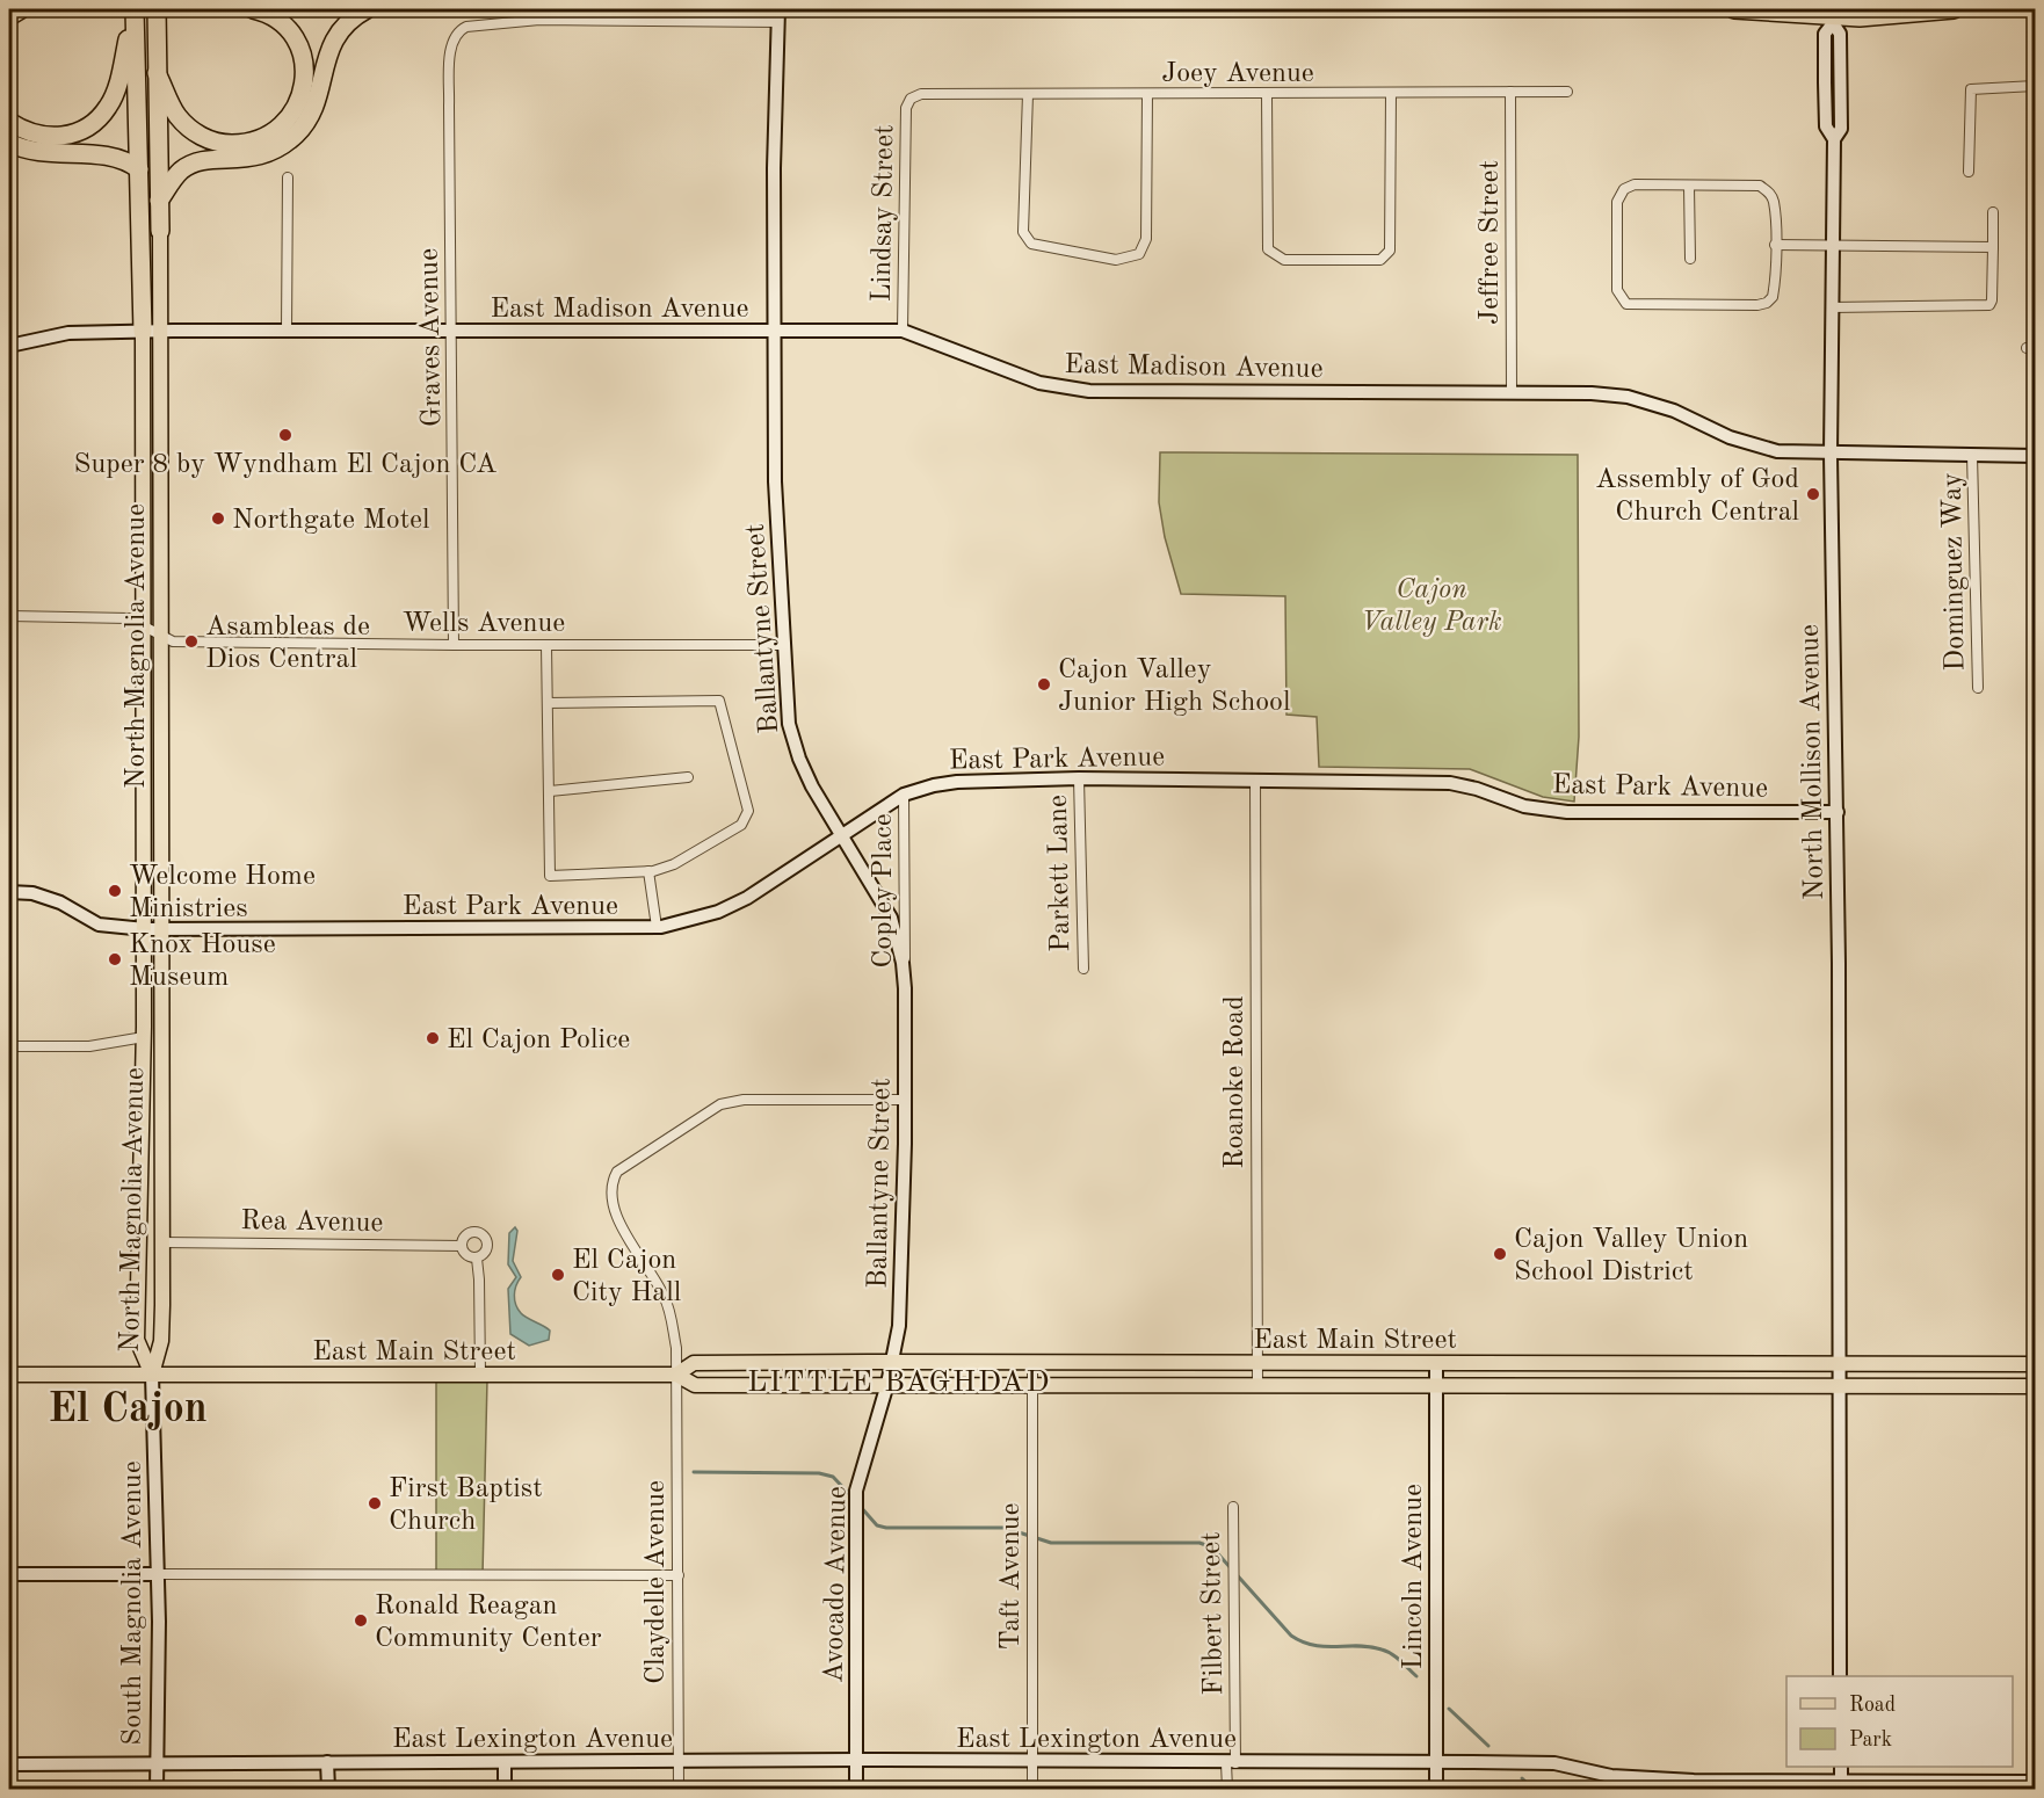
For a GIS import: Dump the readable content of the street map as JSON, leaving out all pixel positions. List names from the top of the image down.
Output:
{
  "streets": {
    "highway": ["North Magnolia Avenue"],
    "main road": ["East Main Street"],
    "street": [
      "Joey Avenue",
      "Lindsay Street",
      "Jeffree Street",
      "East Madison Avenue",
      "Graves Avenue",
      "Dominguez Way",
      "Wells Avenue",
      "Ballantyne Street",
      "East Park Avenue",
      "North Mollison Avenue",
      "Parkett Lane",
      "Copley Place",
      "Roanoke Road",
      "Rea Avenue",
      "Taft Avenue",
      "Lincoln Avenue",
      "Claydelle Avenue",
      "Avocado Avenue",
      "South Magnolia Avenue",
      "Filbert Street",
      "East Lexington Avenue"
    ]
  },
  "crossings": [
    ["Joey Avenue", "Lindsay Street"],
    ["Joey Avenue", "Jeffree Street"],
    ["Lindsay Street", "East Madison Avenue"],
    ["Jeffree Street", "East Madison Avenue"],
    ["East Madison Avenue", "Graves Avenue"],
    ["East Madison Avenue", "Dominguez Way"],
    ["East Madison Avenue", "Ballantyne Street"],
    ["East Madison Avenue", "North Magnolia Avenue"],
    ["East Madison Avenue", "North Mollison Avenue"],
    ["Graves Avenue", "Wells Avenue"],
    ["Graves Avenue", "Ballantyne Street"],
    ["Wells Avenue", "Ballantyne Street"],
    ["Wells Avenue", "North Magnolia Avenue"],
    ["Ballantyne Street", "East Park Avenue"],
    ["Ballantyne Street", "Copley Place"],
    ["Ballantyne Street", "East Main Street"],
    ["Ballantyne Street", "Claydelle Avenue"],
    ["Ballantyne Street", "Avocado Avenue"],
    ["North Magnolia Avenue", "East Park Avenue"],
    ["North Magnolia Avenue", "Rea Avenue"],
    ["North Magnolia Avenue", "East Main Street"],
    ["North Magnolia Avenue", "South Magnolia Avenue"],
    ["East Park Avenue", "North Mollison Avenue"],
    ["East Park Avenue", "Parkett Lane"],
    ["East Park Avenue", "Copley Place"],
    ["East Park Avenue", "Roanoke Road"],
    ["North Mollison Avenue", "East Main Street"],
    ["Roanoke Road", "East Main Street"],
    ["East Main Street", "Taft Avenue"],
    ["East Main Street", "Lincoln Avenue"],
    ["East Main Street", "Claydelle Avenue"],
    ["East Main Street", "Avocado Avenue"],
    ["East Main Street", "South Magnolia Avenue"],
    ["Taft Avenue", "East Lexington Avenue"],
    ["Lincoln Avenue", "East Lexington Avenue"],
    ["Claydelle Avenue", "East Lexington Avenue"],
    ["Avocado Avenue", "East Lexington Avenue"],
    ["South Magnolia Avenue", "East Lexington Avenue"],
    ["Filbert Street", "East Lexington Avenue"]
  ],
  "districts": ["LITTLE BAGHDAD", "El Cajon"],
  "parks": ["Cajon Valley Park"],
  "places": [
    "Super 8 by Wyndham El Cajon CA",
    "Assembly of God Church Central",
    "Northgate Motel",
    "Asambleas de Dios Central",
    "Cajon Valley Junior High School",
    "Welcome Home Ministries",
    "Knox House Museum",
    "El Cajon Police",
    "Cajon Valley Union School District",
    "El Cajon City Hall",
    "First Baptist Church",
    "Ronald Reagan Community Center"
  ],
  "legend": ["Road", "Park"]
}
